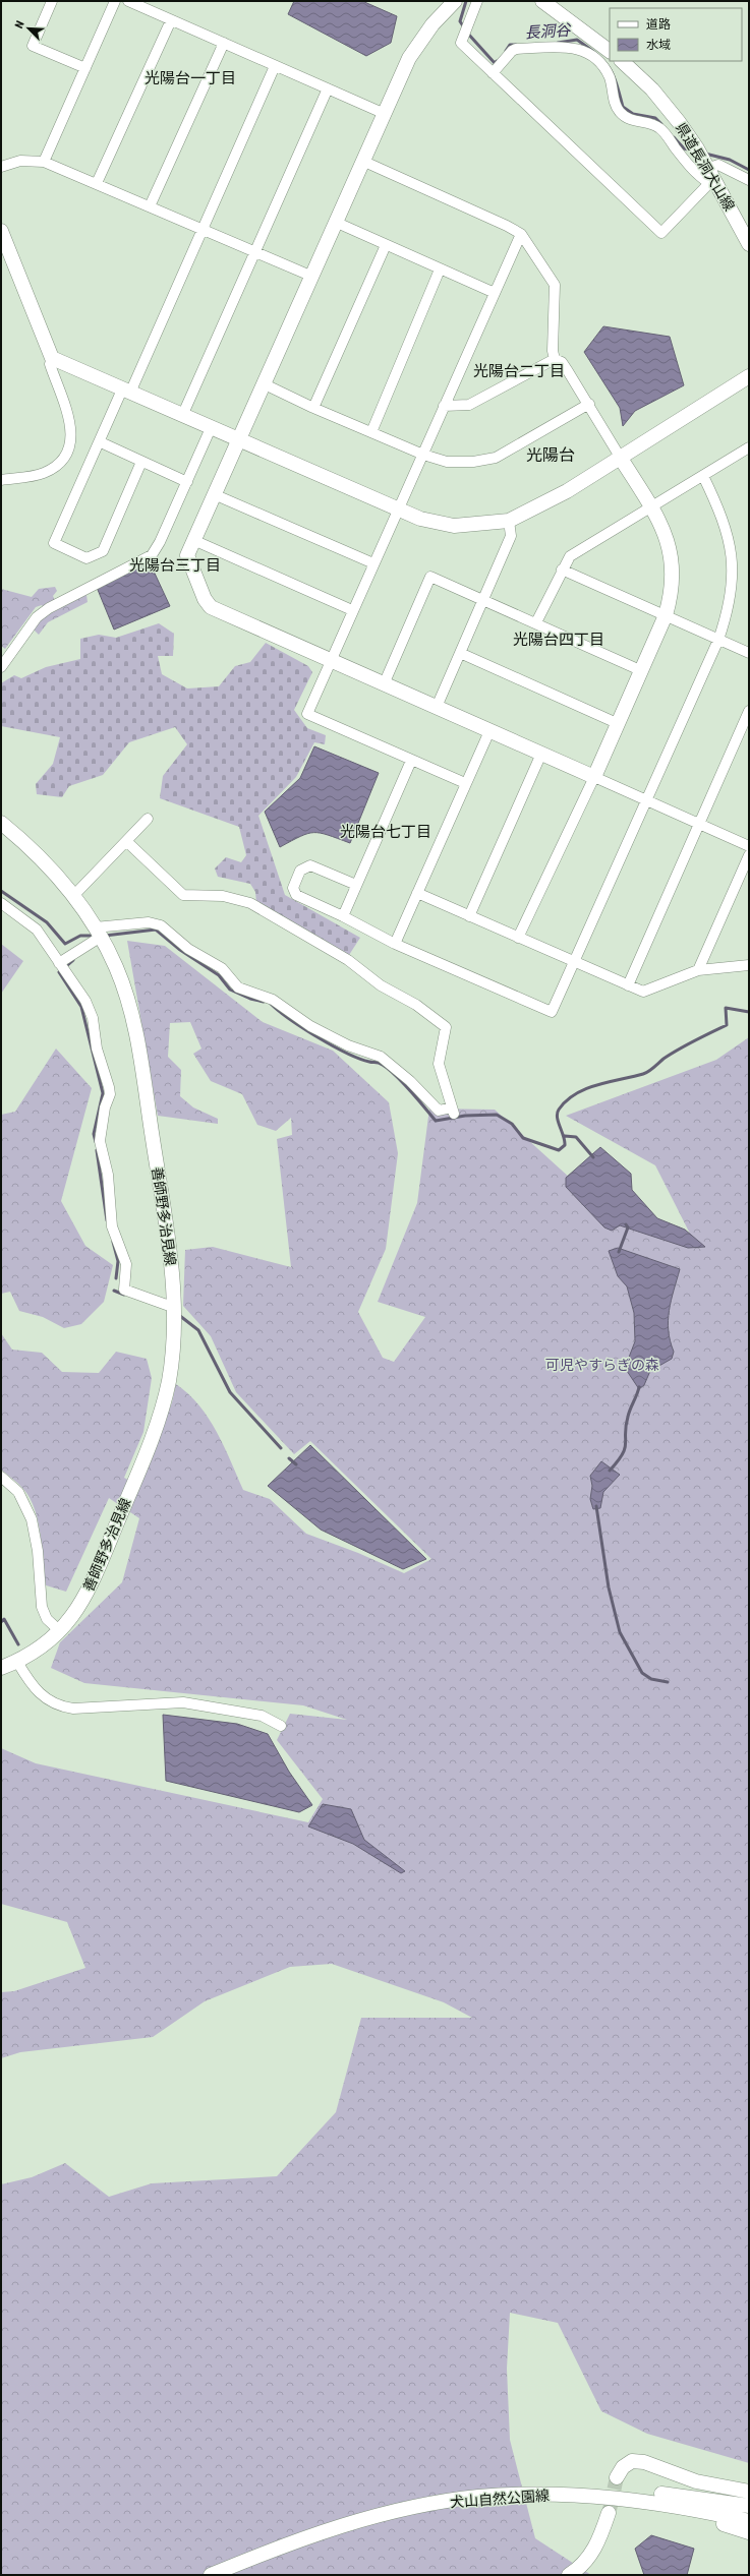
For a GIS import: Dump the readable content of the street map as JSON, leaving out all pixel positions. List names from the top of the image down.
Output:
{
  "streets": {
    "street": ["県道長洞犬山線", "善師野多治見線", "犬山自然公園線"]
  },
  "districts": [
    "光陽台一丁目",
    "光陽台二丁目",
    "光陽台",
    "光陽台三丁目",
    "光陽台四丁目",
    "光陽台七丁目"
  ],
  "water": ["長洞谷"],
  "parks": ["可児やすらぎの森"],
  "legend": ["道路", "水域"],
  "north": "top left"
}
